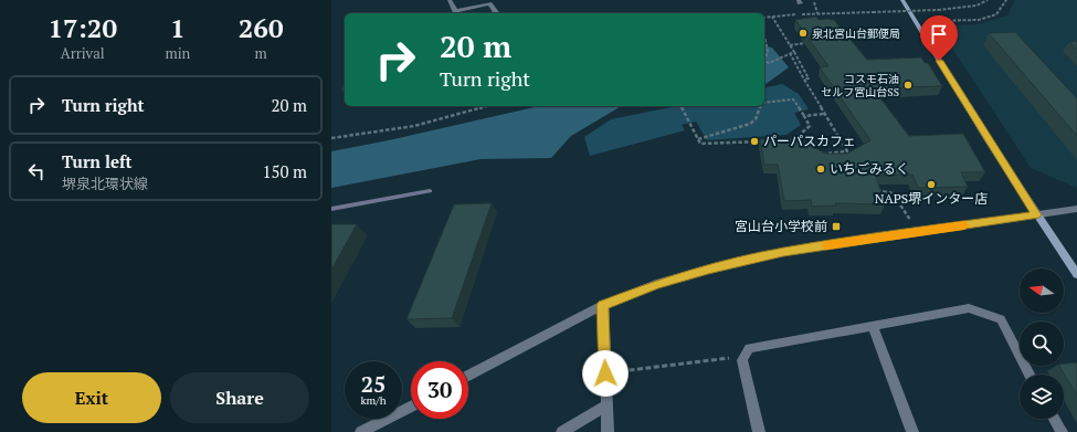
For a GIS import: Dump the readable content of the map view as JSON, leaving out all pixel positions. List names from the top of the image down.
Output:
{
  "places": {
    "other": [
      "泉北宮山台郵便局",
      "コスモ石油 セルフ宮山台SS",
      "パーパスカフェ",
      "いちごみるく",
      "NAPS堺インター店"
    ],
    "transit": ["宮山台小学校前"]
  },
  "north": "left",
  "page": {
    "eta": [
      "17:20",
      "Arrival",
      "1",
      "min",
      "260",
      "m"
    ],
    "turn": ["20 m", "Turn right"],
    "list": [
      {
        "name": "Turn right",
        "value": "20 m"
      },
      {
        "name": "Turn left",
        "note": "堺泉北環状線",
        "value": "150 m"
      }
    ],
    "speed": "25 km/h",
    "limit": "30",
    "buttons": ["Exit", "Share"]
  }
}
